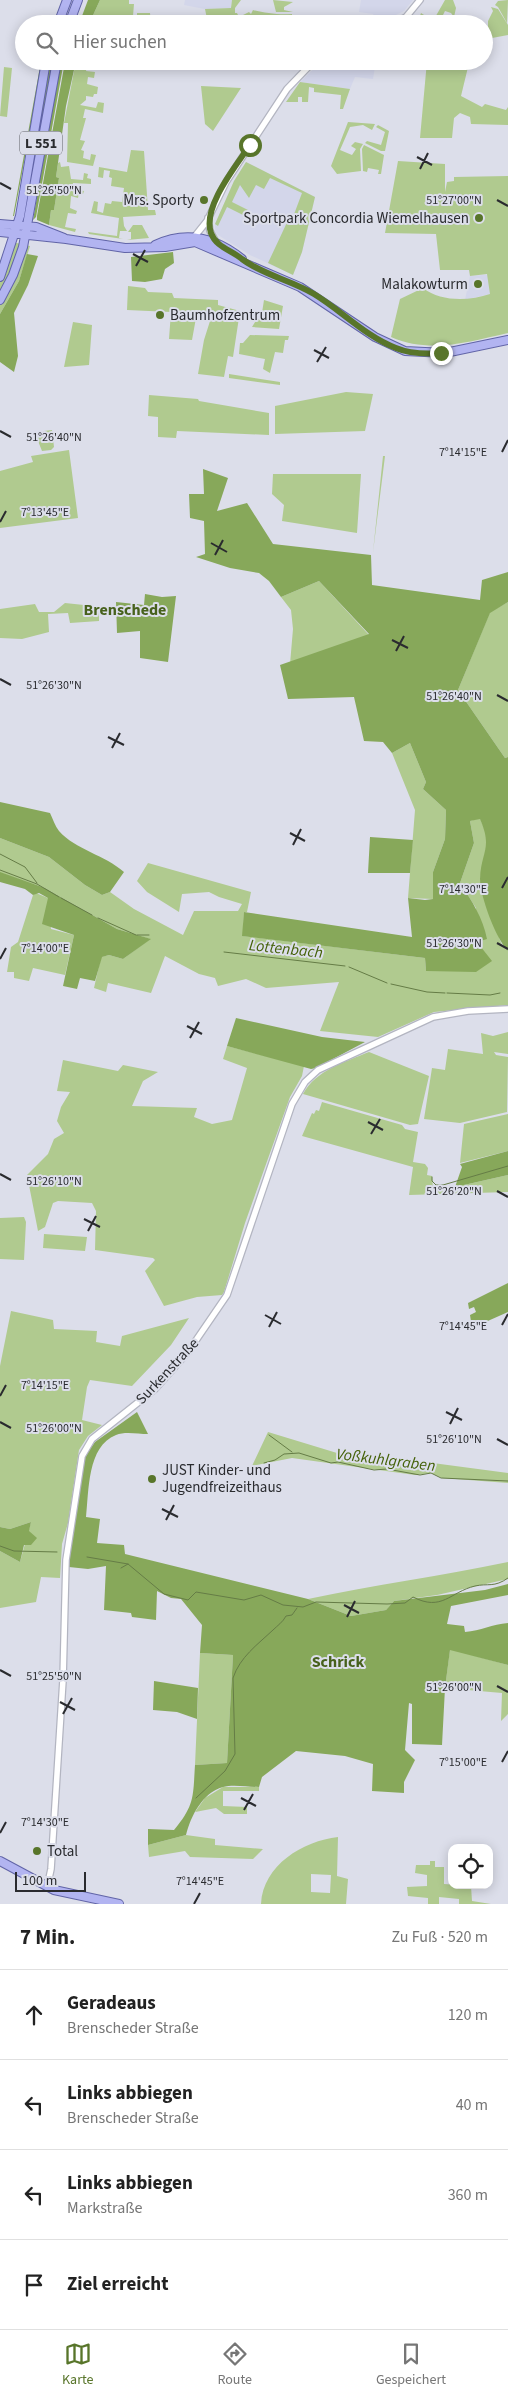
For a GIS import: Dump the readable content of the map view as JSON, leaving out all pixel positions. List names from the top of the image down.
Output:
{
  "streets": {
    "main road": ["L 551"],
    "street": ["Surkenstraße"]
  },
  "districts": ["Brenschede", "Schrick"],
  "water": ["Lottenbach", "Voßkuhlgraben"],
  "places": [
    "Mrs. Sporty",
    "Sportpark Concordia Wiemelhausen",
    "Malakowturm",
    "Baumhofzentrum",
    "JUST Kinder- und Jugendfreizeithaus",
    "Total"
  ],
  "scale_bar": "100 m",
  "page": {
    "search": "Hier suchen",
    "scale": "100 m",
    "heading": ["7 Min.", "Zu Fuß · 520 m"],
    "list": [
      ["Geradeaus", "Brenscheder Straße", "120 m"],
      ["Links abbiegen", "Brenscheder Straße", "40 m"],
      ["Links abbiegen", "Markstraße", "360 m"],
      "Ziel erreicht"
    ],
    "nav": ["Karte", "Route", "Gespeichert"]
  },
  "coordinates": [
    "51°26'50\"N",
    "51°27'00\"N",
    "51°26'40\"N",
    "7°14'15\"E",
    "7°13'45\"E",
    "51°26'30\"N",
    "7°14'30\"E",
    "7°14'00\"E",
    "51°26'10\"N",
    "51°26'20\"N",
    "7°14'45\"E",
    "51°26'00\"N",
    "51°25'50\"N",
    "7°15'00\"E"
  ]
}
